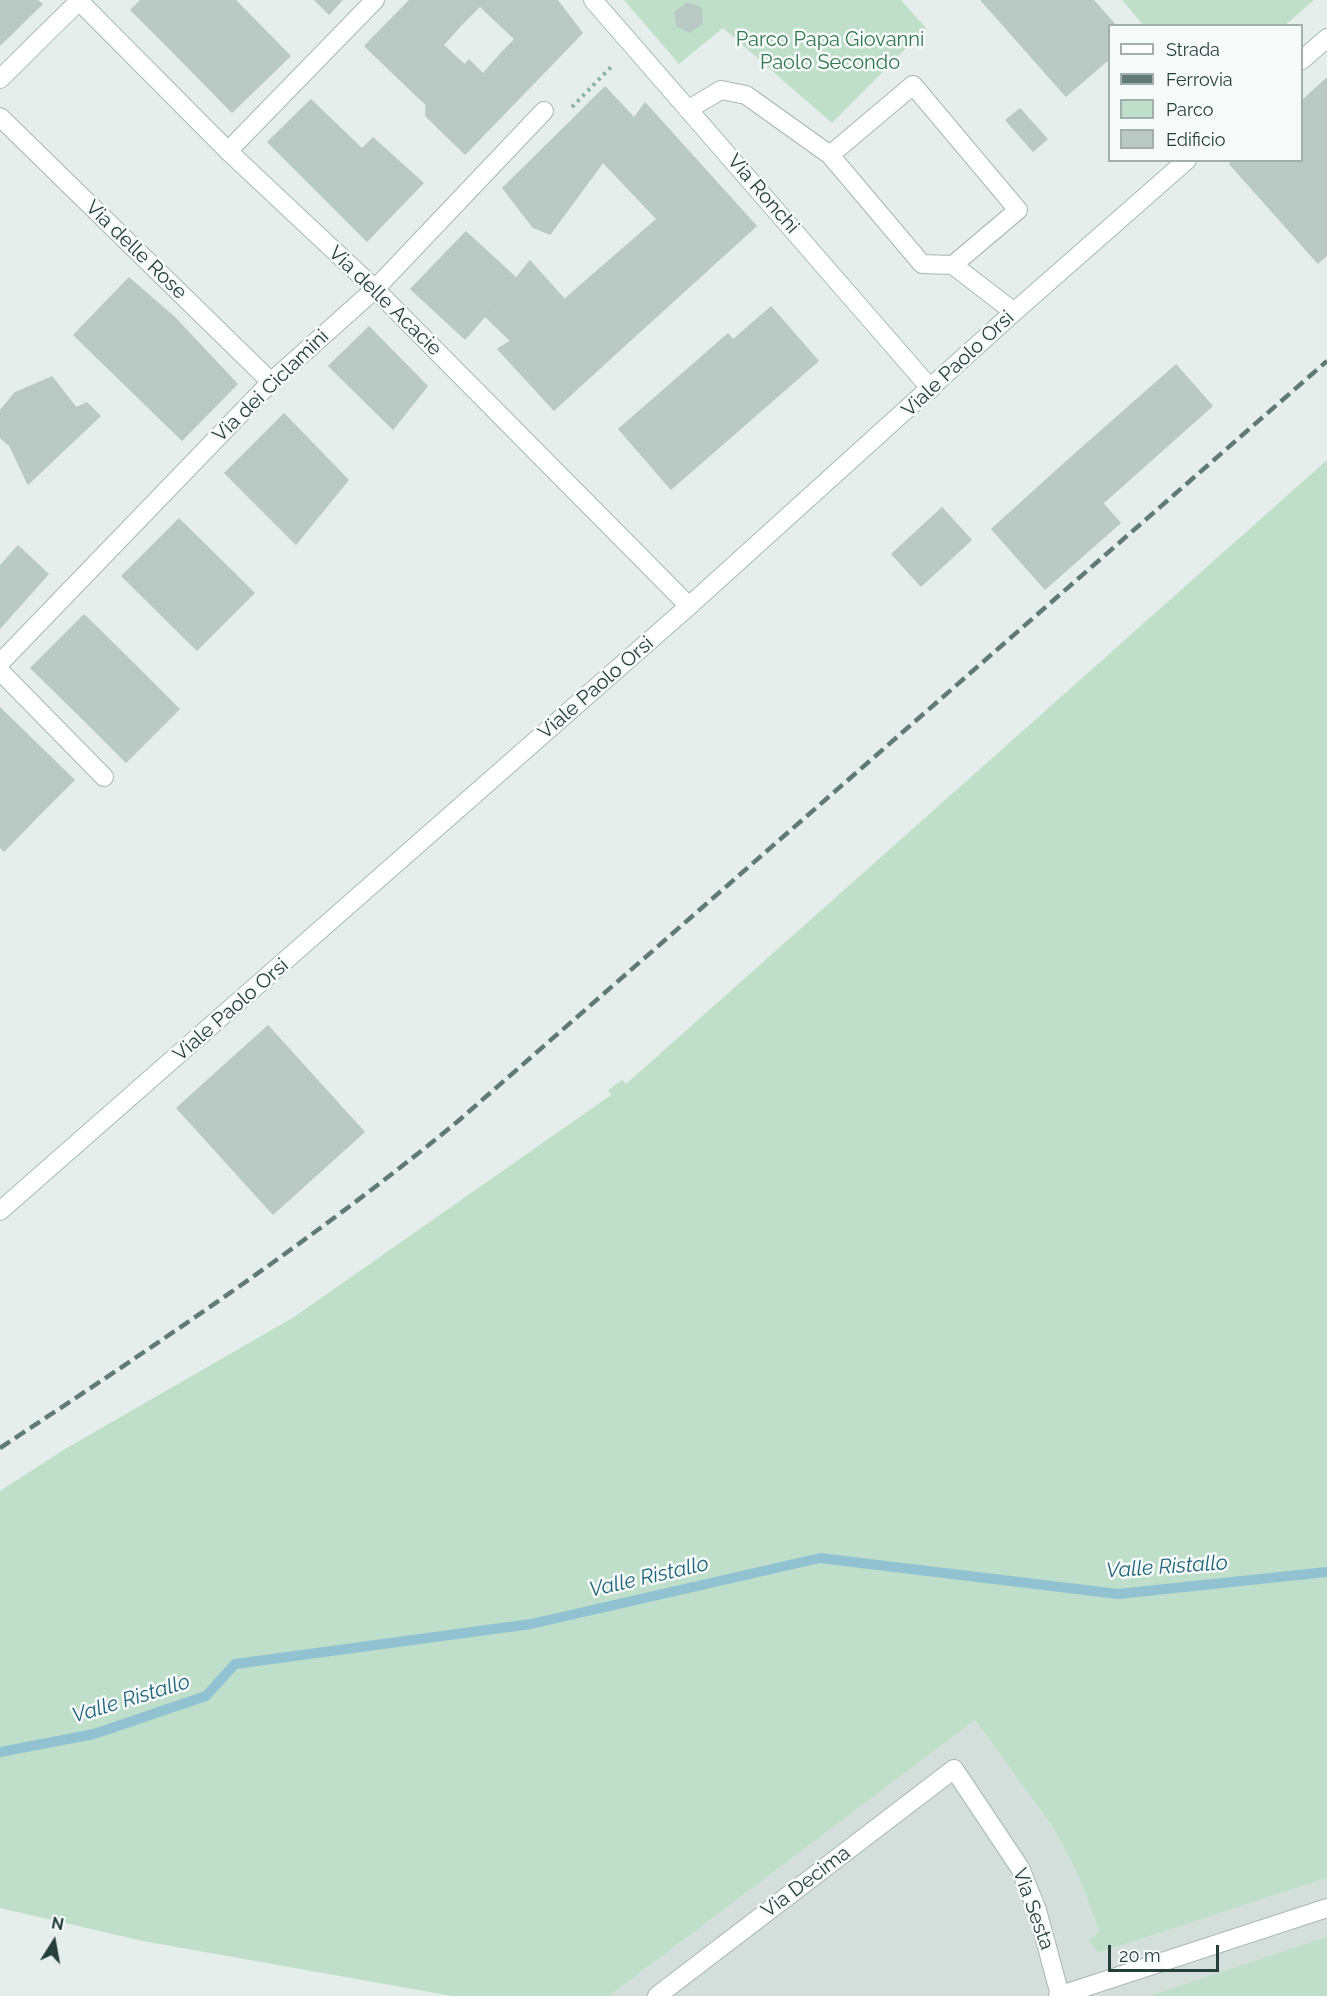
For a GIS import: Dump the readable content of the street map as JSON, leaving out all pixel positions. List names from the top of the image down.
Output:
{
  "streets": {
    "street": [
      "Via Ronchi",
      "Via delle Rose",
      "Via delle Acacie",
      "Viale Paolo Orsi",
      "Via dei Ciclamini",
      "Via Decima",
      "Via Sesta"
    ]
  },
  "crossings": [
    ["Via Ronchi", "Viale Paolo Orsi"],
    ["Via delle Rose", "Via dei Ciclamini"],
    ["Via delle Acacie", "Viale Paolo Orsi"],
    ["Via delle Acacie", "Via dei Ciclamini"],
    ["Via Decima", "Via Sesta"]
  ],
  "water": ["Valle Ristallo"],
  "parks": ["Parco Papa Giovanni Paolo Secondo"],
  "legend": [
    "Strada",
    "Ferrovia",
    "Parco",
    "Edificio"
  ],
  "scale_bar": "20 m",
  "north": "top"
}
